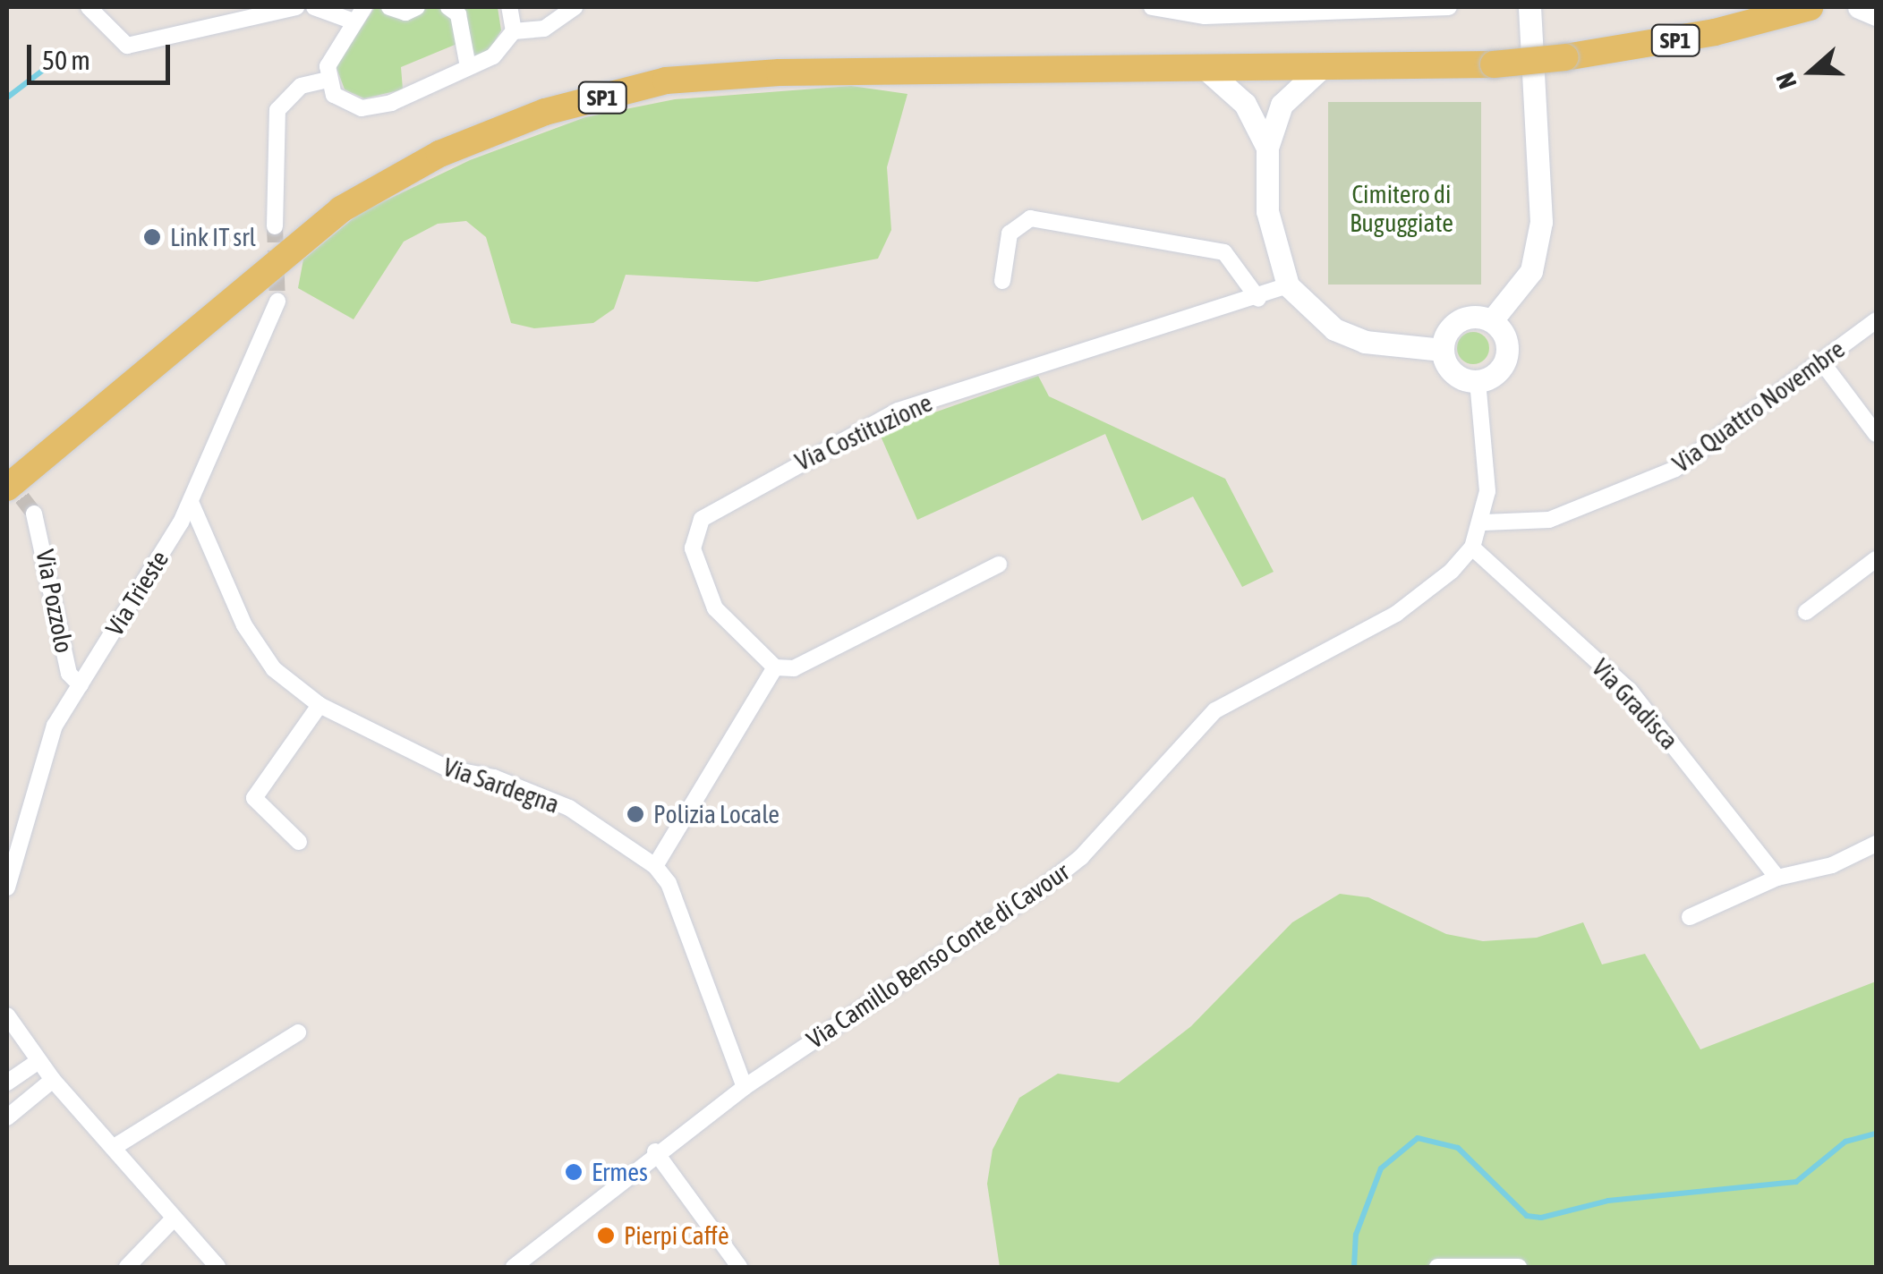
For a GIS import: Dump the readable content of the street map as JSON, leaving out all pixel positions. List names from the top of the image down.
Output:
{
  "streets": {
    "main road": ["SP1"],
    "street": [
      "Via Quattro Novembre",
      "Via Costituzione",
      "Via Trieste",
      "Via Pozzolo",
      "Via Gradisca",
      "Via Sardegna",
      "Via Camillo Benso Conte di Cavour"
    ]
  },
  "crossings": [
    ["Via Quattro Novembre", "Via Camillo Benso Conte di Cavour"],
    ["Via Trieste", "Via Pozzolo"],
    ["Via Trieste", "Via Sardegna"],
    ["Via Gradisca", "Via Camillo Benso Conte di Cavour"],
    ["Via Sardegna", "Via Camillo Benso Conte di Cavour"]
  ],
  "parks": ["Cimitero di Buguggiate"],
  "places": [
    "Link IT srl",
    "Polizia Locale",
    "Ermes",
    "Pierpi Caffè"
  ],
  "scale_bar": "50 m",
  "north": "left"
}
